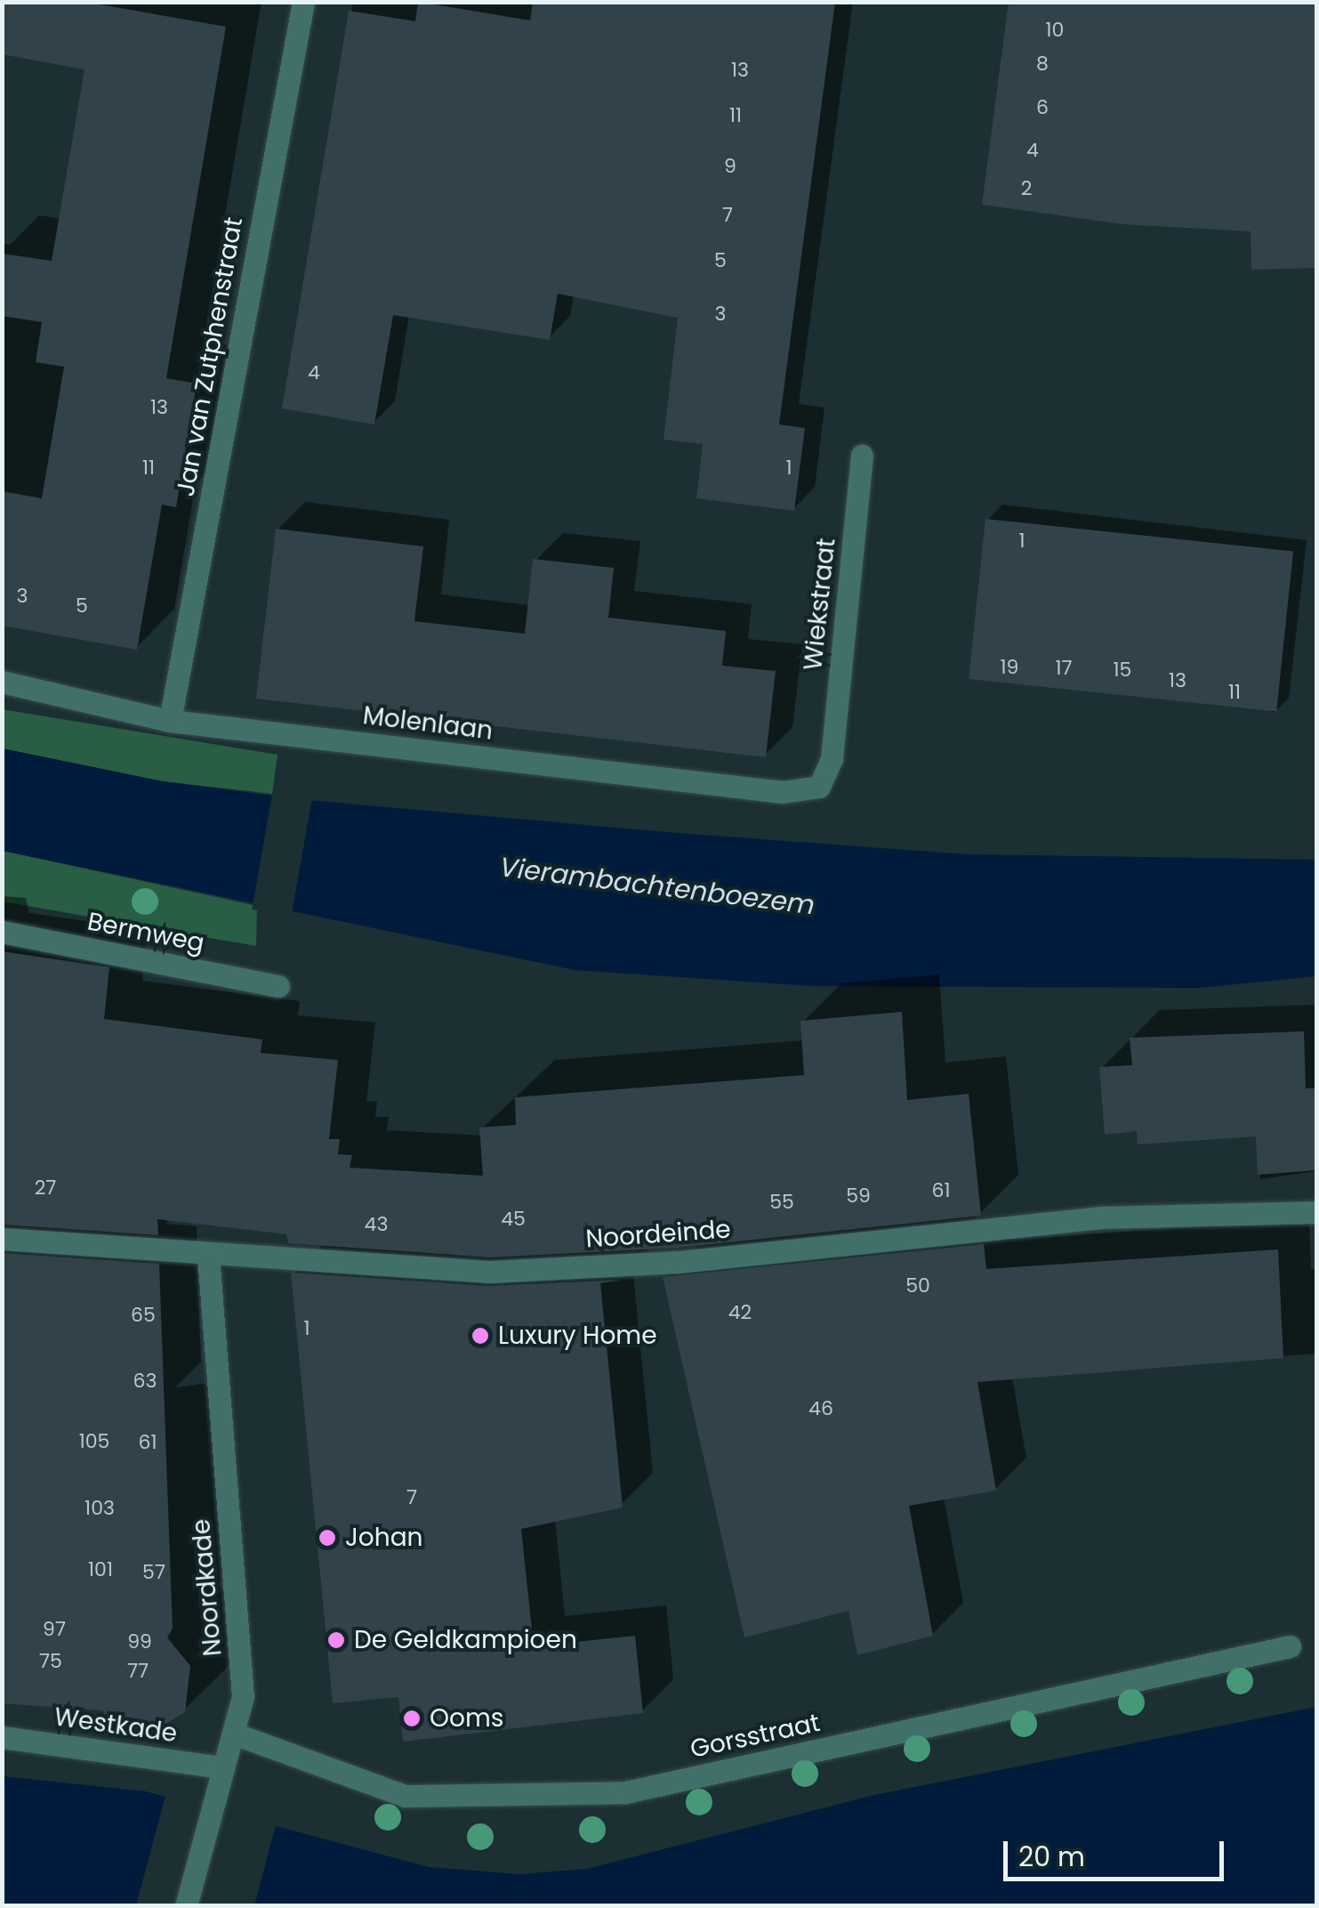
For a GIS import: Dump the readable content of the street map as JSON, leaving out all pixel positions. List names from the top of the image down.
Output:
{
  "streets": {
    "street": [
      "Jan van Zutphenstraat",
      "Wiekstraat",
      "Molenlaan",
      "Bermweg",
      "Noordeinde",
      "Noordkade",
      "Westkade",
      "Gorsstraat"
    ]
  },
  "crossings": [
    ["Jan van Zutphenstraat", "Molenlaan"],
    ["Wiekstraat", "Molenlaan"],
    ["Noordeinde", "Noordkade"],
    ["Noordkade", "Westkade"],
    ["Noordkade", "Gorsstraat"]
  ],
  "water": ["Vierambachtenboezem"],
  "places": [
    "Luxury Home",
    "Johan",
    "De Geldkampioen",
    "Ooms"
  ],
  "house_numbers": [
    "10",
    "8",
    "13",
    "6",
    "11",
    "4",
    "9",
    "2",
    "7",
    "5",
    "3",
    "4",
    "13",
    "11",
    "1",
    "1",
    "3",
    "5",
    "19",
    "17",
    "15",
    "13",
    "11",
    "27",
    "61",
    "59",
    "55",
    "45",
    "43",
    "50",
    "42",
    "65",
    "1",
    "63",
    "46",
    "105",
    "61",
    "7",
    "103",
    "101",
    "57",
    "97",
    "99",
    "75",
    "77"
  ],
  "scale_bar": "20 m"
}
